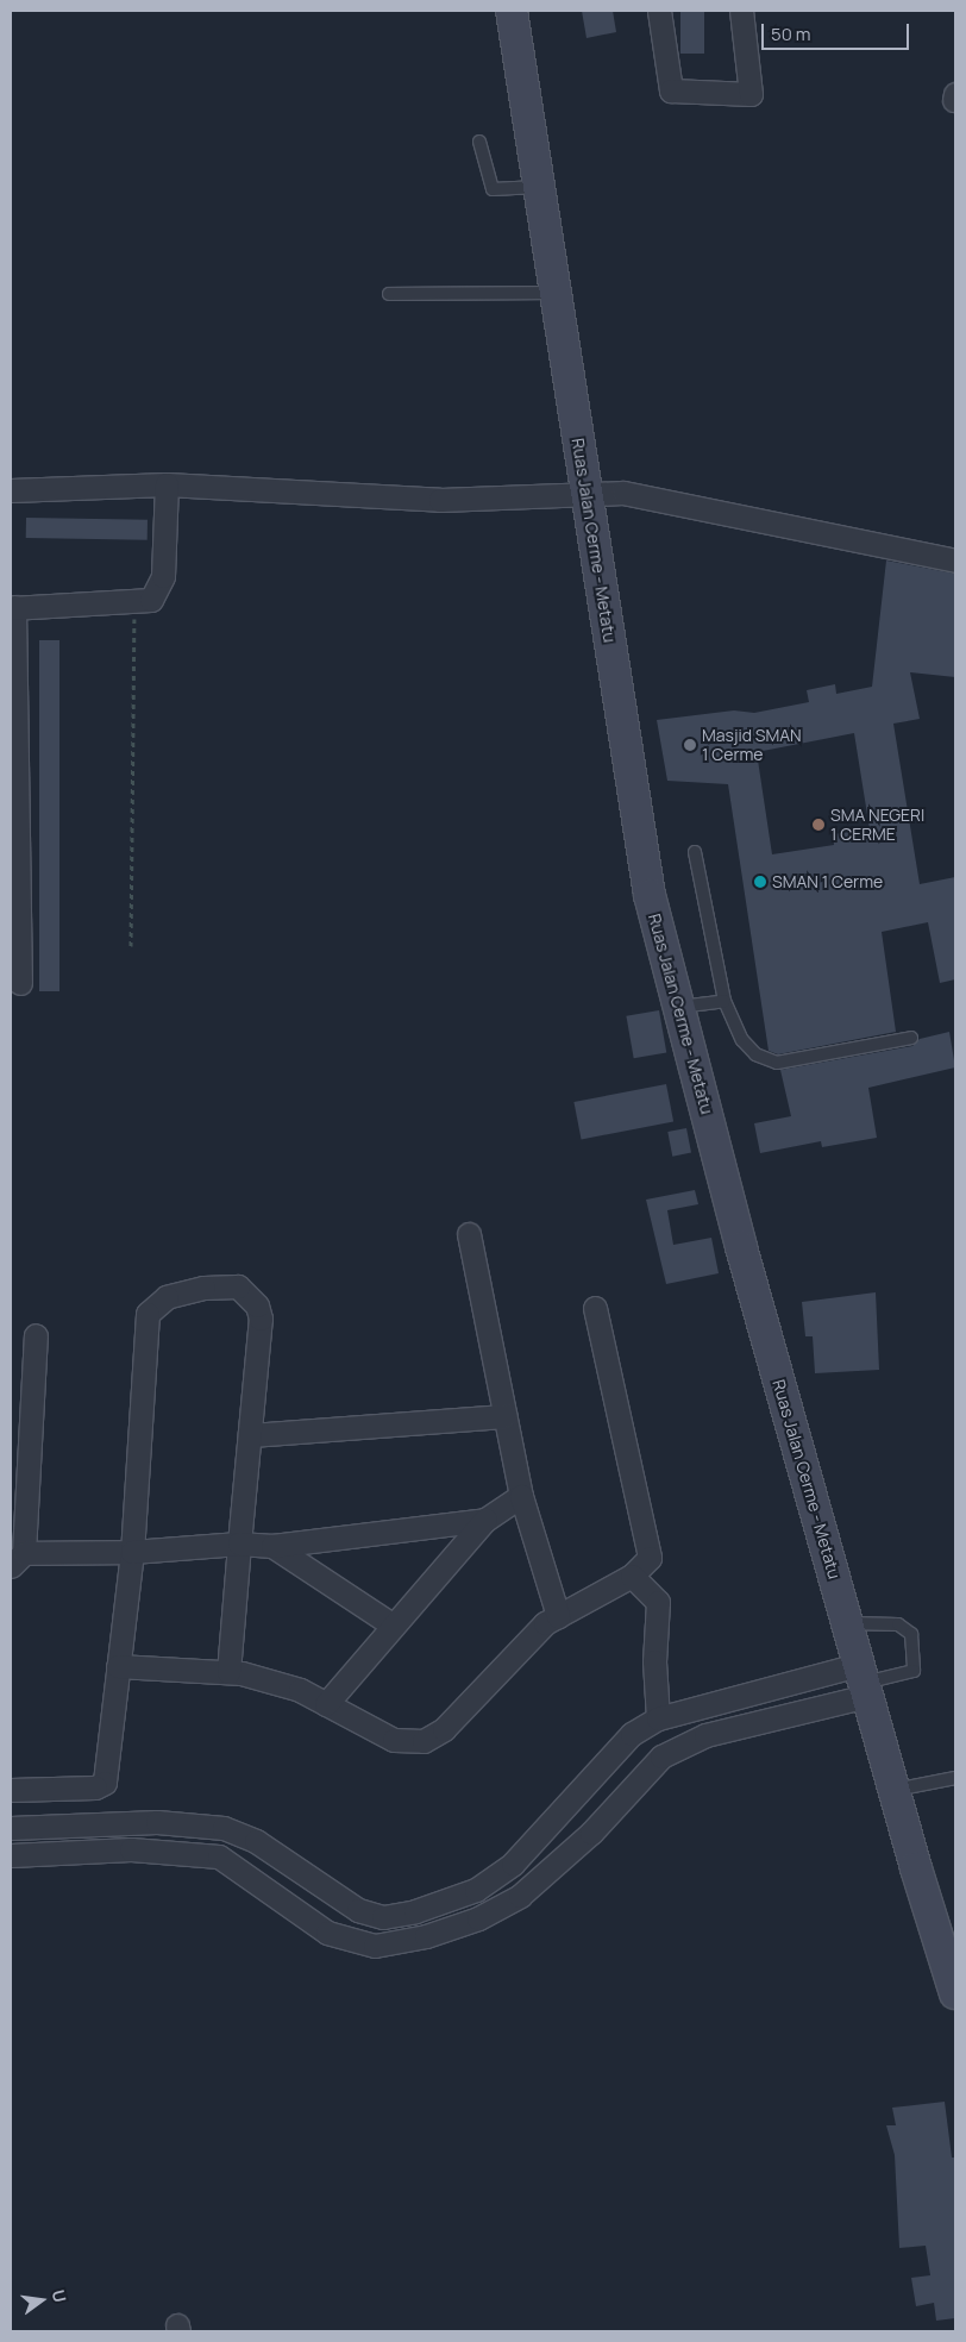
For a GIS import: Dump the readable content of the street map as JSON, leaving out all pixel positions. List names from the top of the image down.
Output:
{
  "streets": {
    "main road": ["Ruas Jalan Cerme - Metatu"]
  },
  "places": ["Masjid SMAN 1 Cerme", "SMA NEGERI 1 CERME", "SMAN 1 Cerme"],
  "scale_bar": "50 m",
  "north": "right"
}
